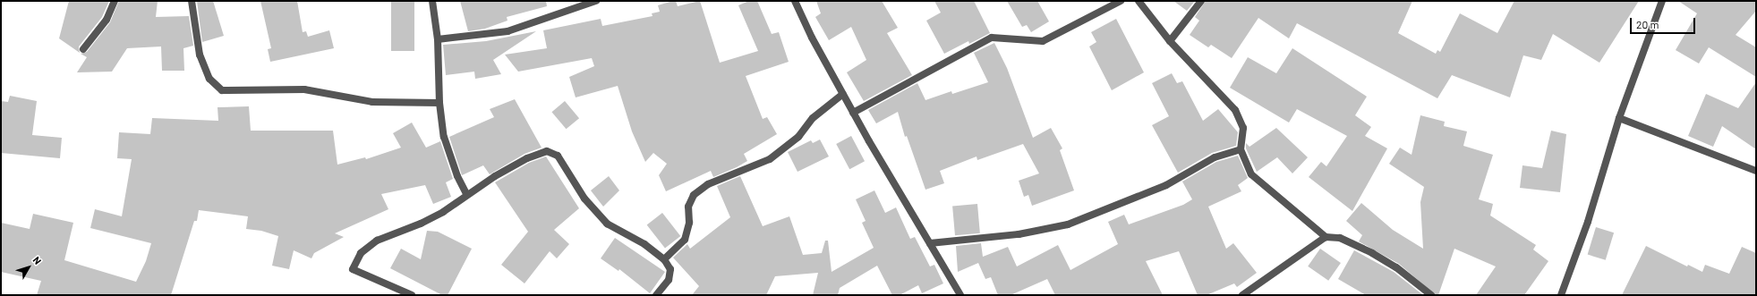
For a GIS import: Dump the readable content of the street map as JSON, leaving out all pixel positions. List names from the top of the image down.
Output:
{
  "scale_bar": "20 m",
  "north": "top right"
}
